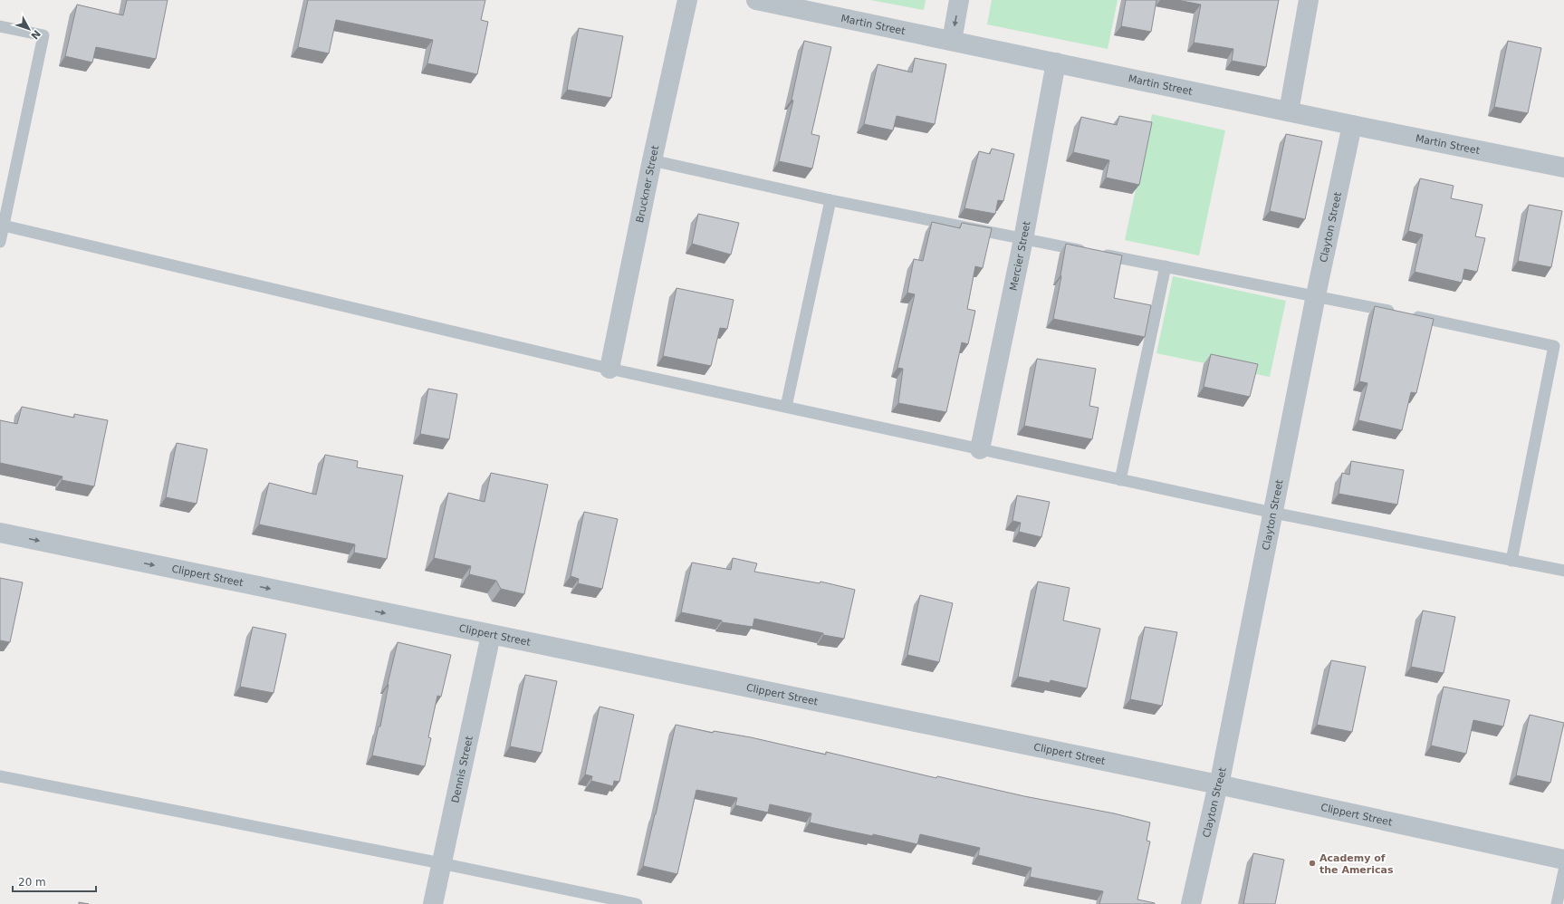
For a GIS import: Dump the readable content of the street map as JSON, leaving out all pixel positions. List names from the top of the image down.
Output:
{
  "streets": {
    "street": [
      "Martin Street",
      "Bruckner Street",
      "Clayton Street",
      "Mercier Street",
      "Clippert Street",
      "Dennis Street"
    ]
  },
  "crossings": [
    ["Martin Street", "Clayton Street"],
    ["Martin Street", "Mercier Street"],
    ["Clayton Street", "Clippert Street"],
    ["Clippert Street", "Dennis Street"]
  ],
  "places": ["Academy of the Americas"],
  "scale_bar": "20 m",
  "north": "bottom right"
}
